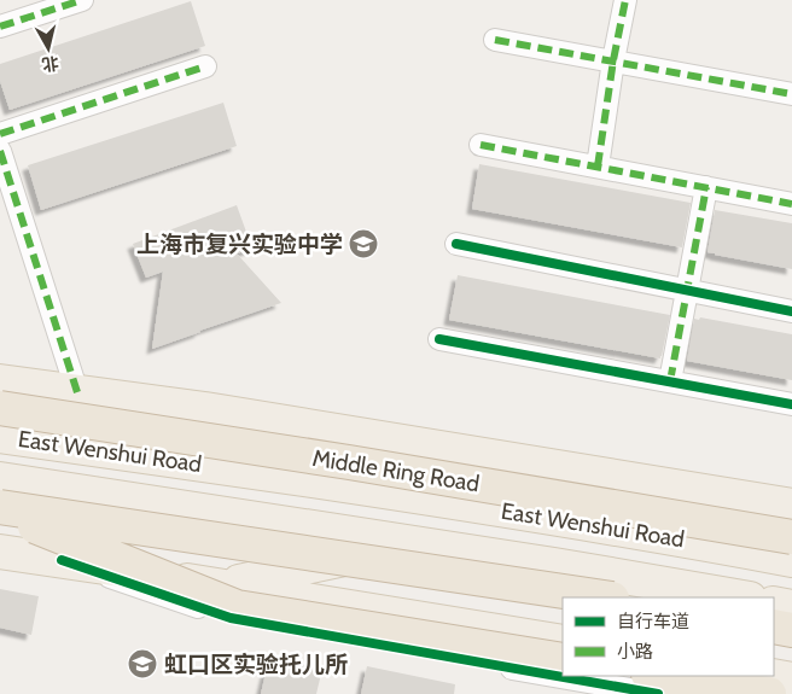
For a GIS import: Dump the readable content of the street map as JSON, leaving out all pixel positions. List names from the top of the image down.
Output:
{
  "streets": {
    "highway": ["Middle Ring Road"],
    "main road": ["East Wenshui Road"]
  },
  "places": {
    "school or university": ["上海市复兴实验中学", "虹口区实验托儿所"]
  },
  "legend": ["自行车道", "小路"],
  "north": "bottom"
}
